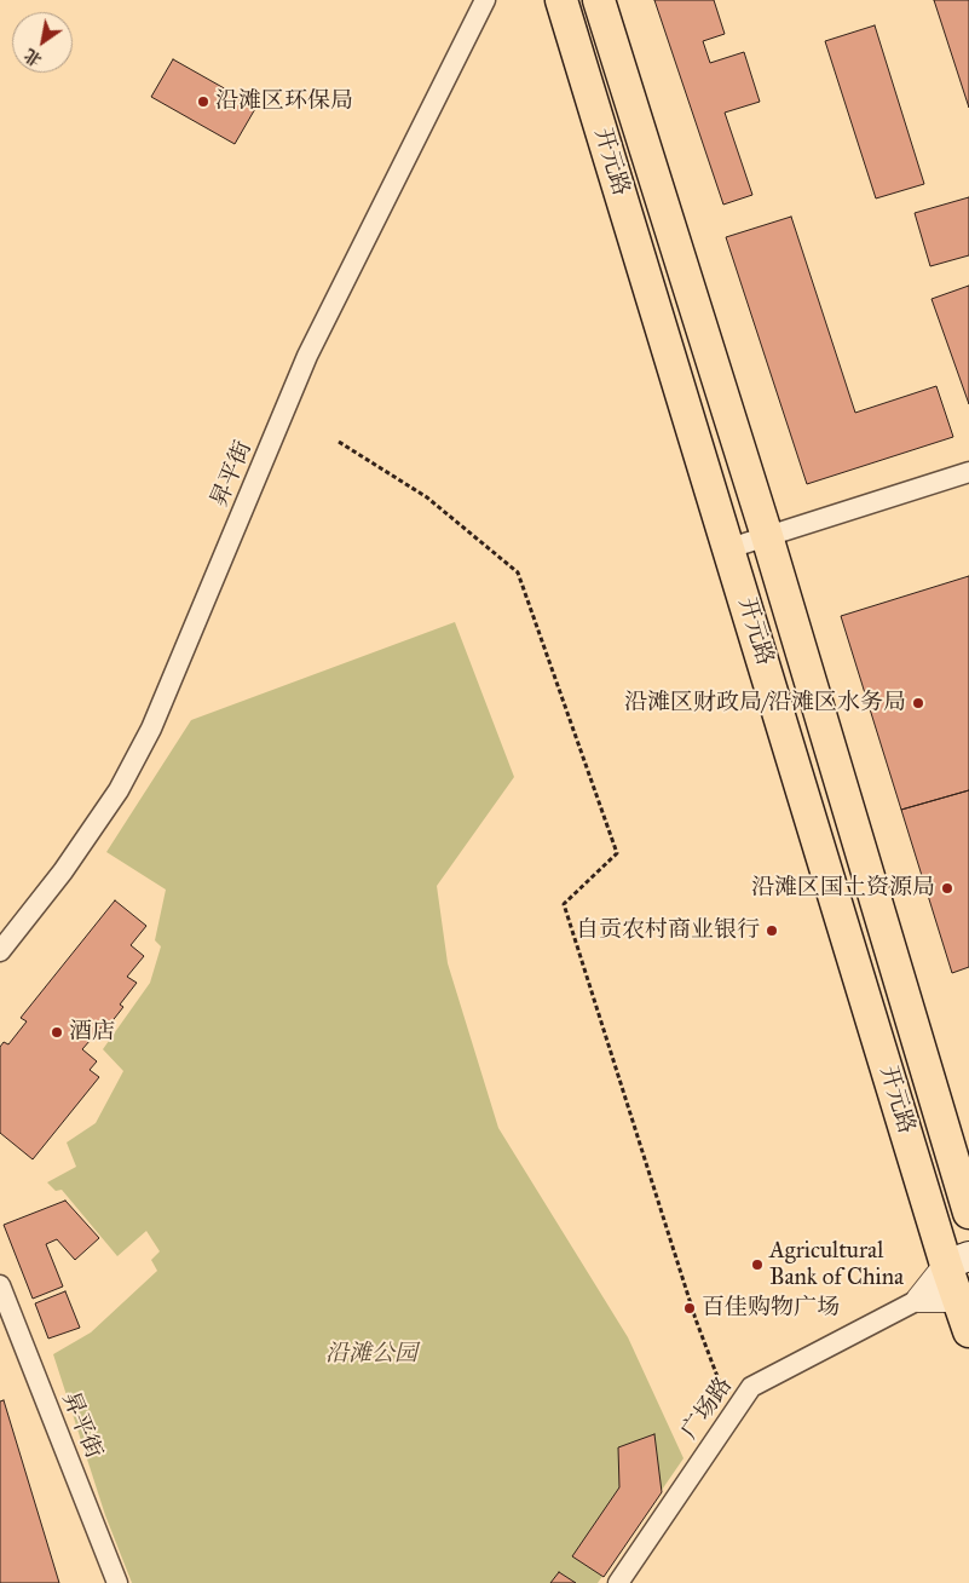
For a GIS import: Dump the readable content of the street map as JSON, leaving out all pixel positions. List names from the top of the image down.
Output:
{
  "streets": {
    "main road": ["开元路"],
    "street": ["昇平街", "广场路"]
  },
  "parks": ["沿滩公园"],
  "places": [
    "沿滩区环保局",
    "沿滩区财政局/沿滩区水务局",
    "沿滩区国土资源局",
    "自贡农村商业银行",
    "酒店",
    "Agricultural Bank of China",
    "百佳购物广场"
  ],
  "north": "bottom left"
}
